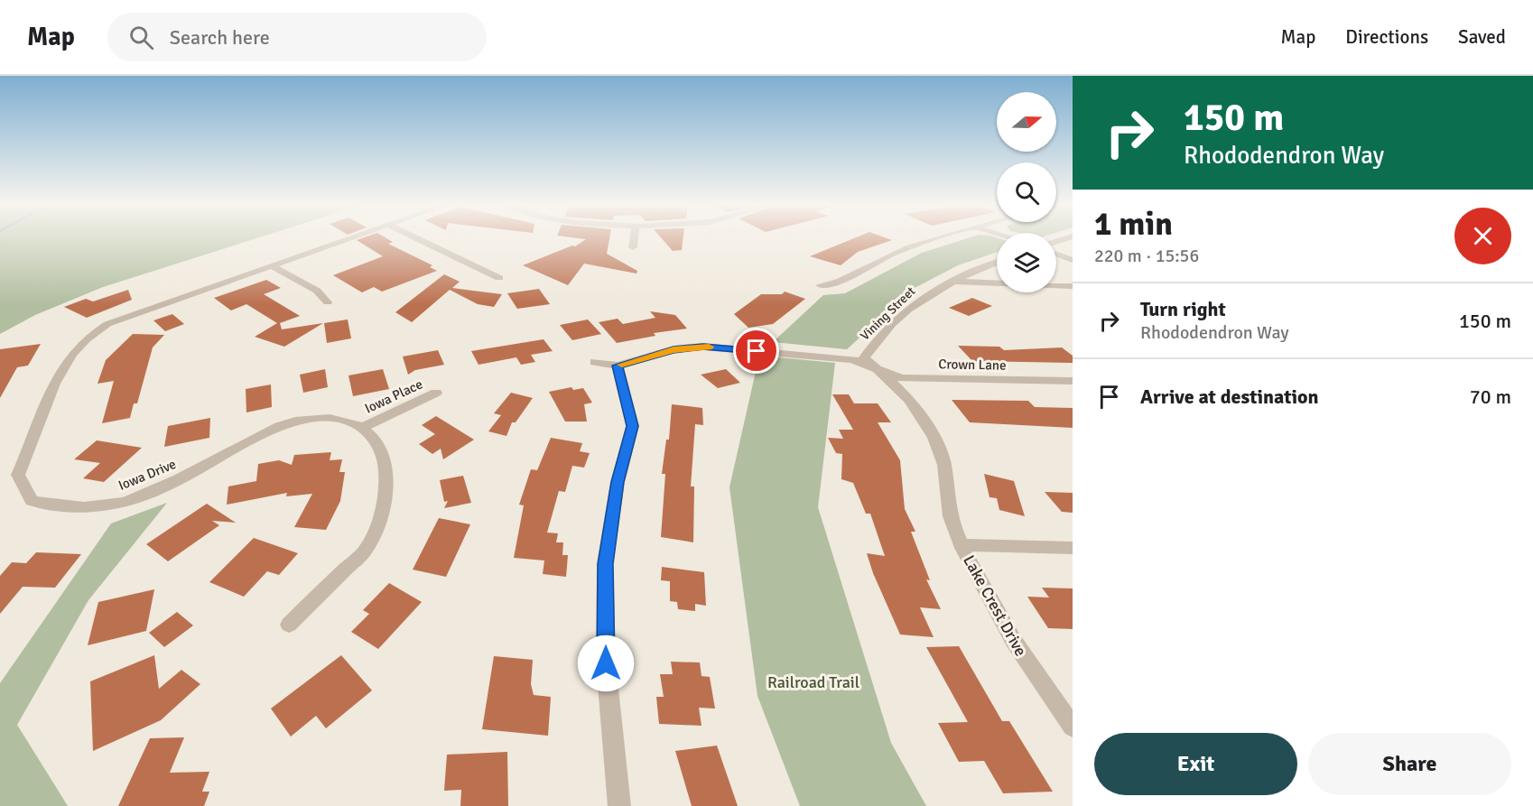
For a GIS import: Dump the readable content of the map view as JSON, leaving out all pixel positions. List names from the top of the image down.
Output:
{
  "streets": {
    "street": [
      "Vining Street",
      "Crown Lane",
      "Iowa Place",
      "Iowa Drive",
      "Lake Crest Drive"
    ]
  },
  "crossings": [
    ["Vining Street", "Crown Lane"],
    ["Vining Street", "Lake Crest Drive"],
    ["Crown Lane", "Lake Crest Drive"],
    ["Iowa Place", "Iowa Drive"]
  ],
  "parks": ["Railroad Trail"],
  "north": "right",
  "page": {
    "header": "Map",
    "search": "Search here",
    "nav": ["Map", "Directions", "Saved"],
    "turn": ["150 m", "Rhododendron Way"],
    "heading": ["1 min", "220 m · 15:56"],
    "list": [
      {
        "name": "Turn right",
        "note": "Rhododendron Way",
        "value": "150 m"
      },
      {
        "name": "Arrive at destination",
        "value": "70 m"
      }
    ],
    "buttons": ["Exit", "Share"]
  }
}
